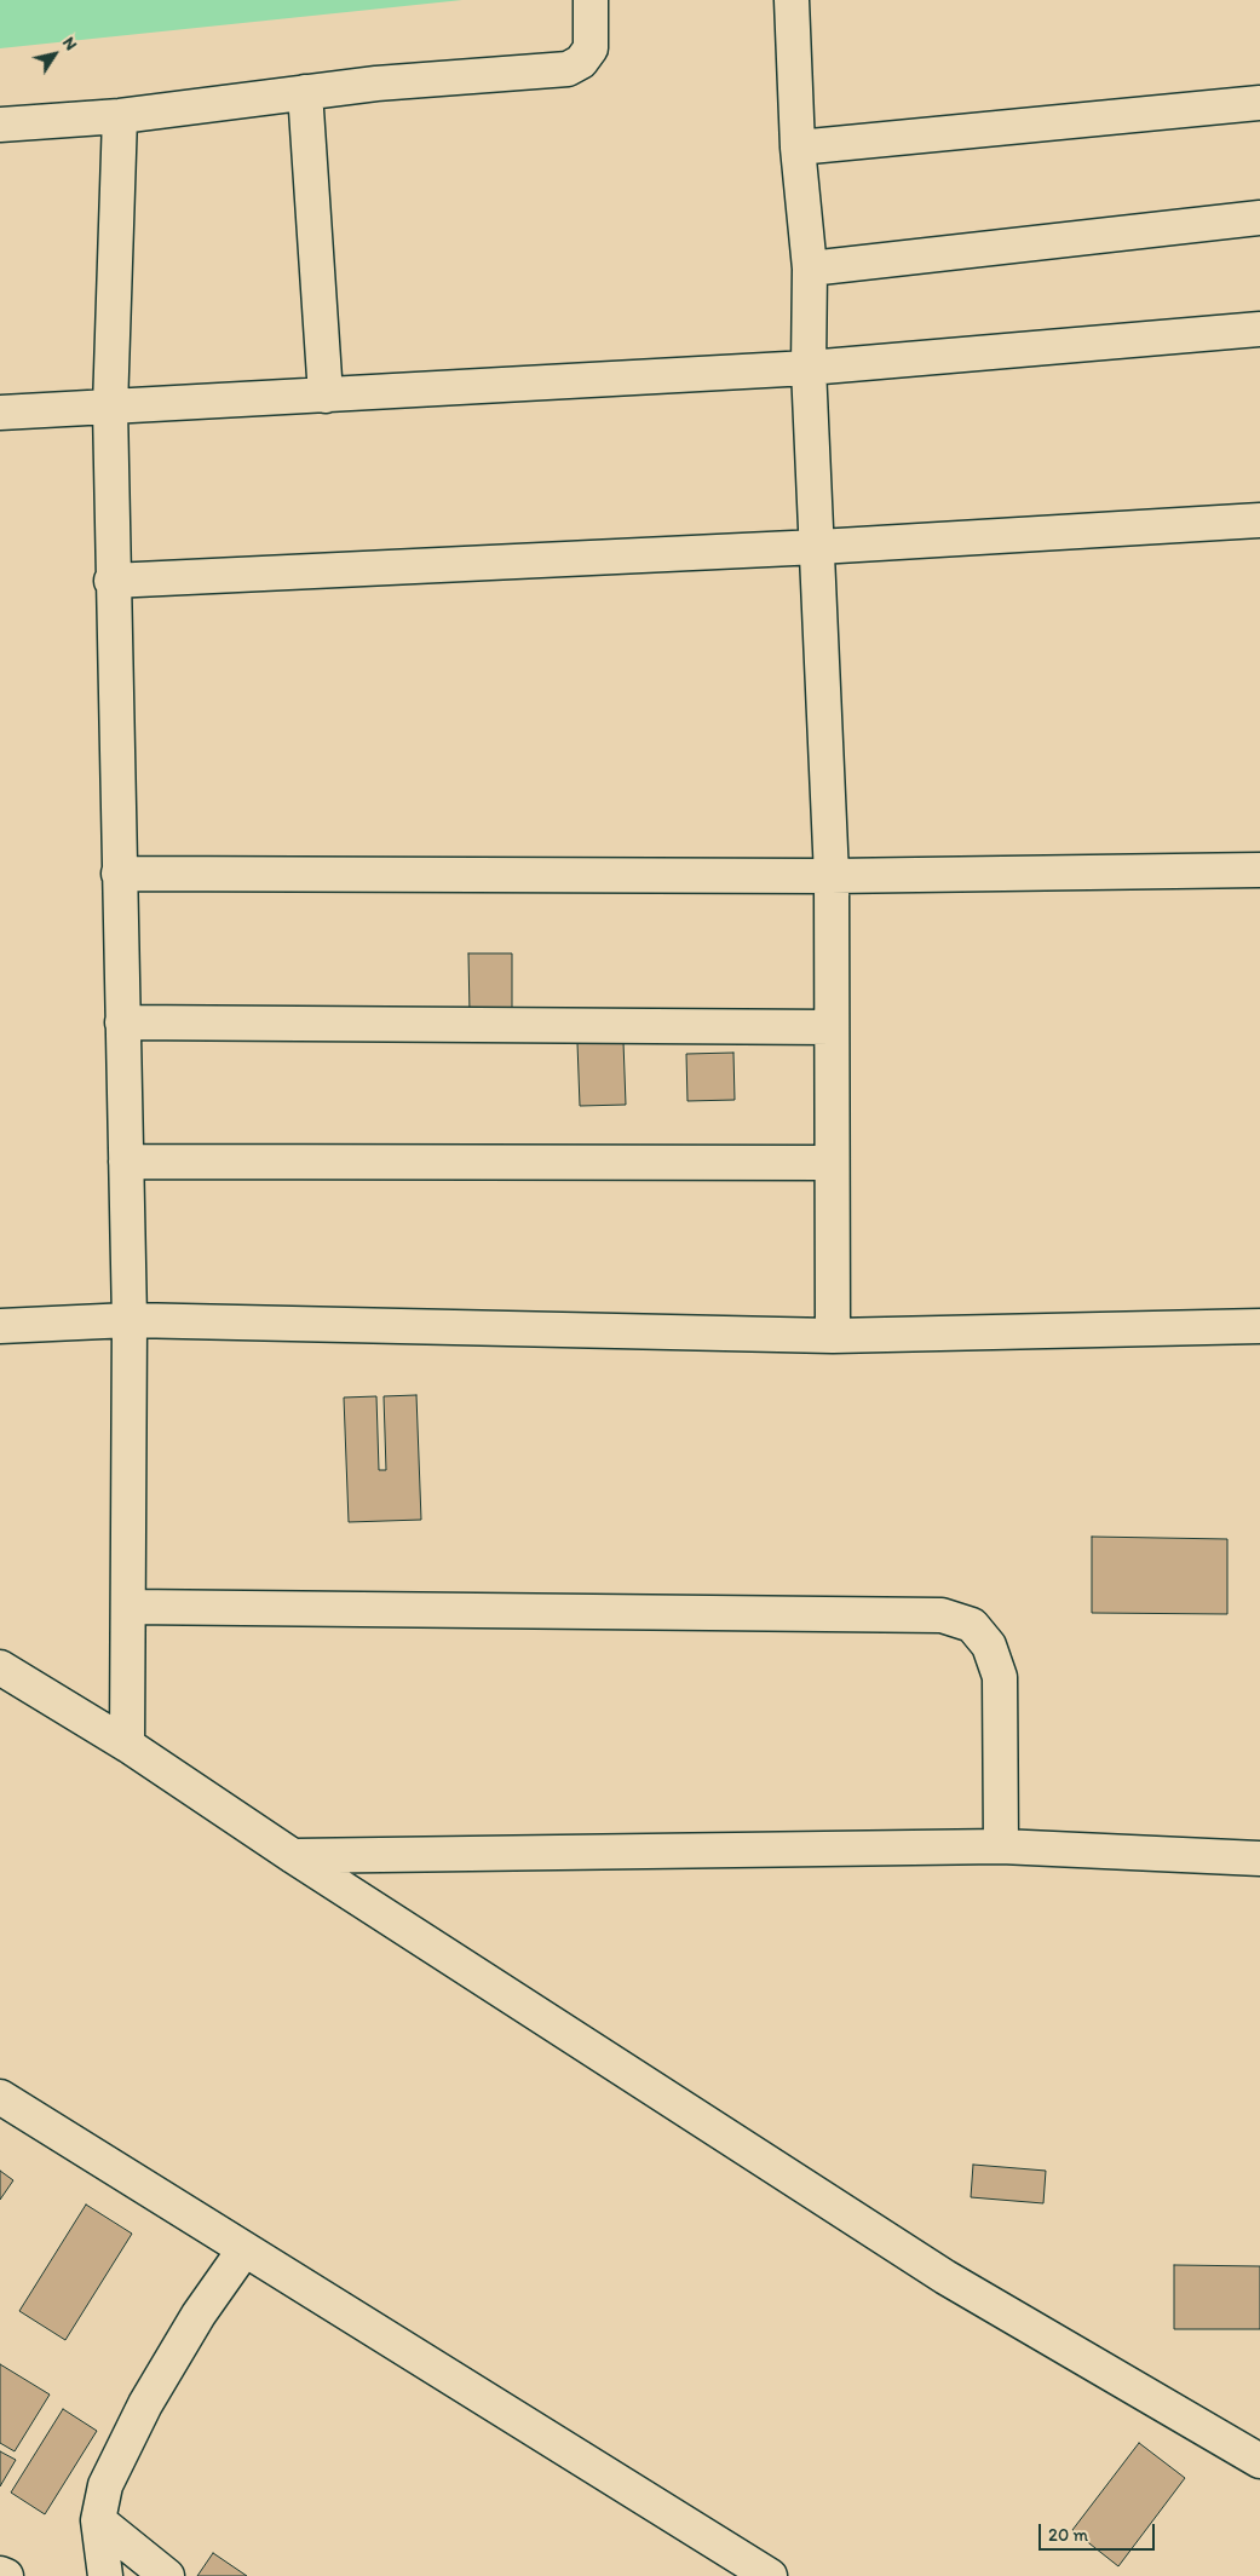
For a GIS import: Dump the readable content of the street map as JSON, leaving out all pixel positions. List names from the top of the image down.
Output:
{
  "scale_bar": "20 m",
  "north": "top right"
}
